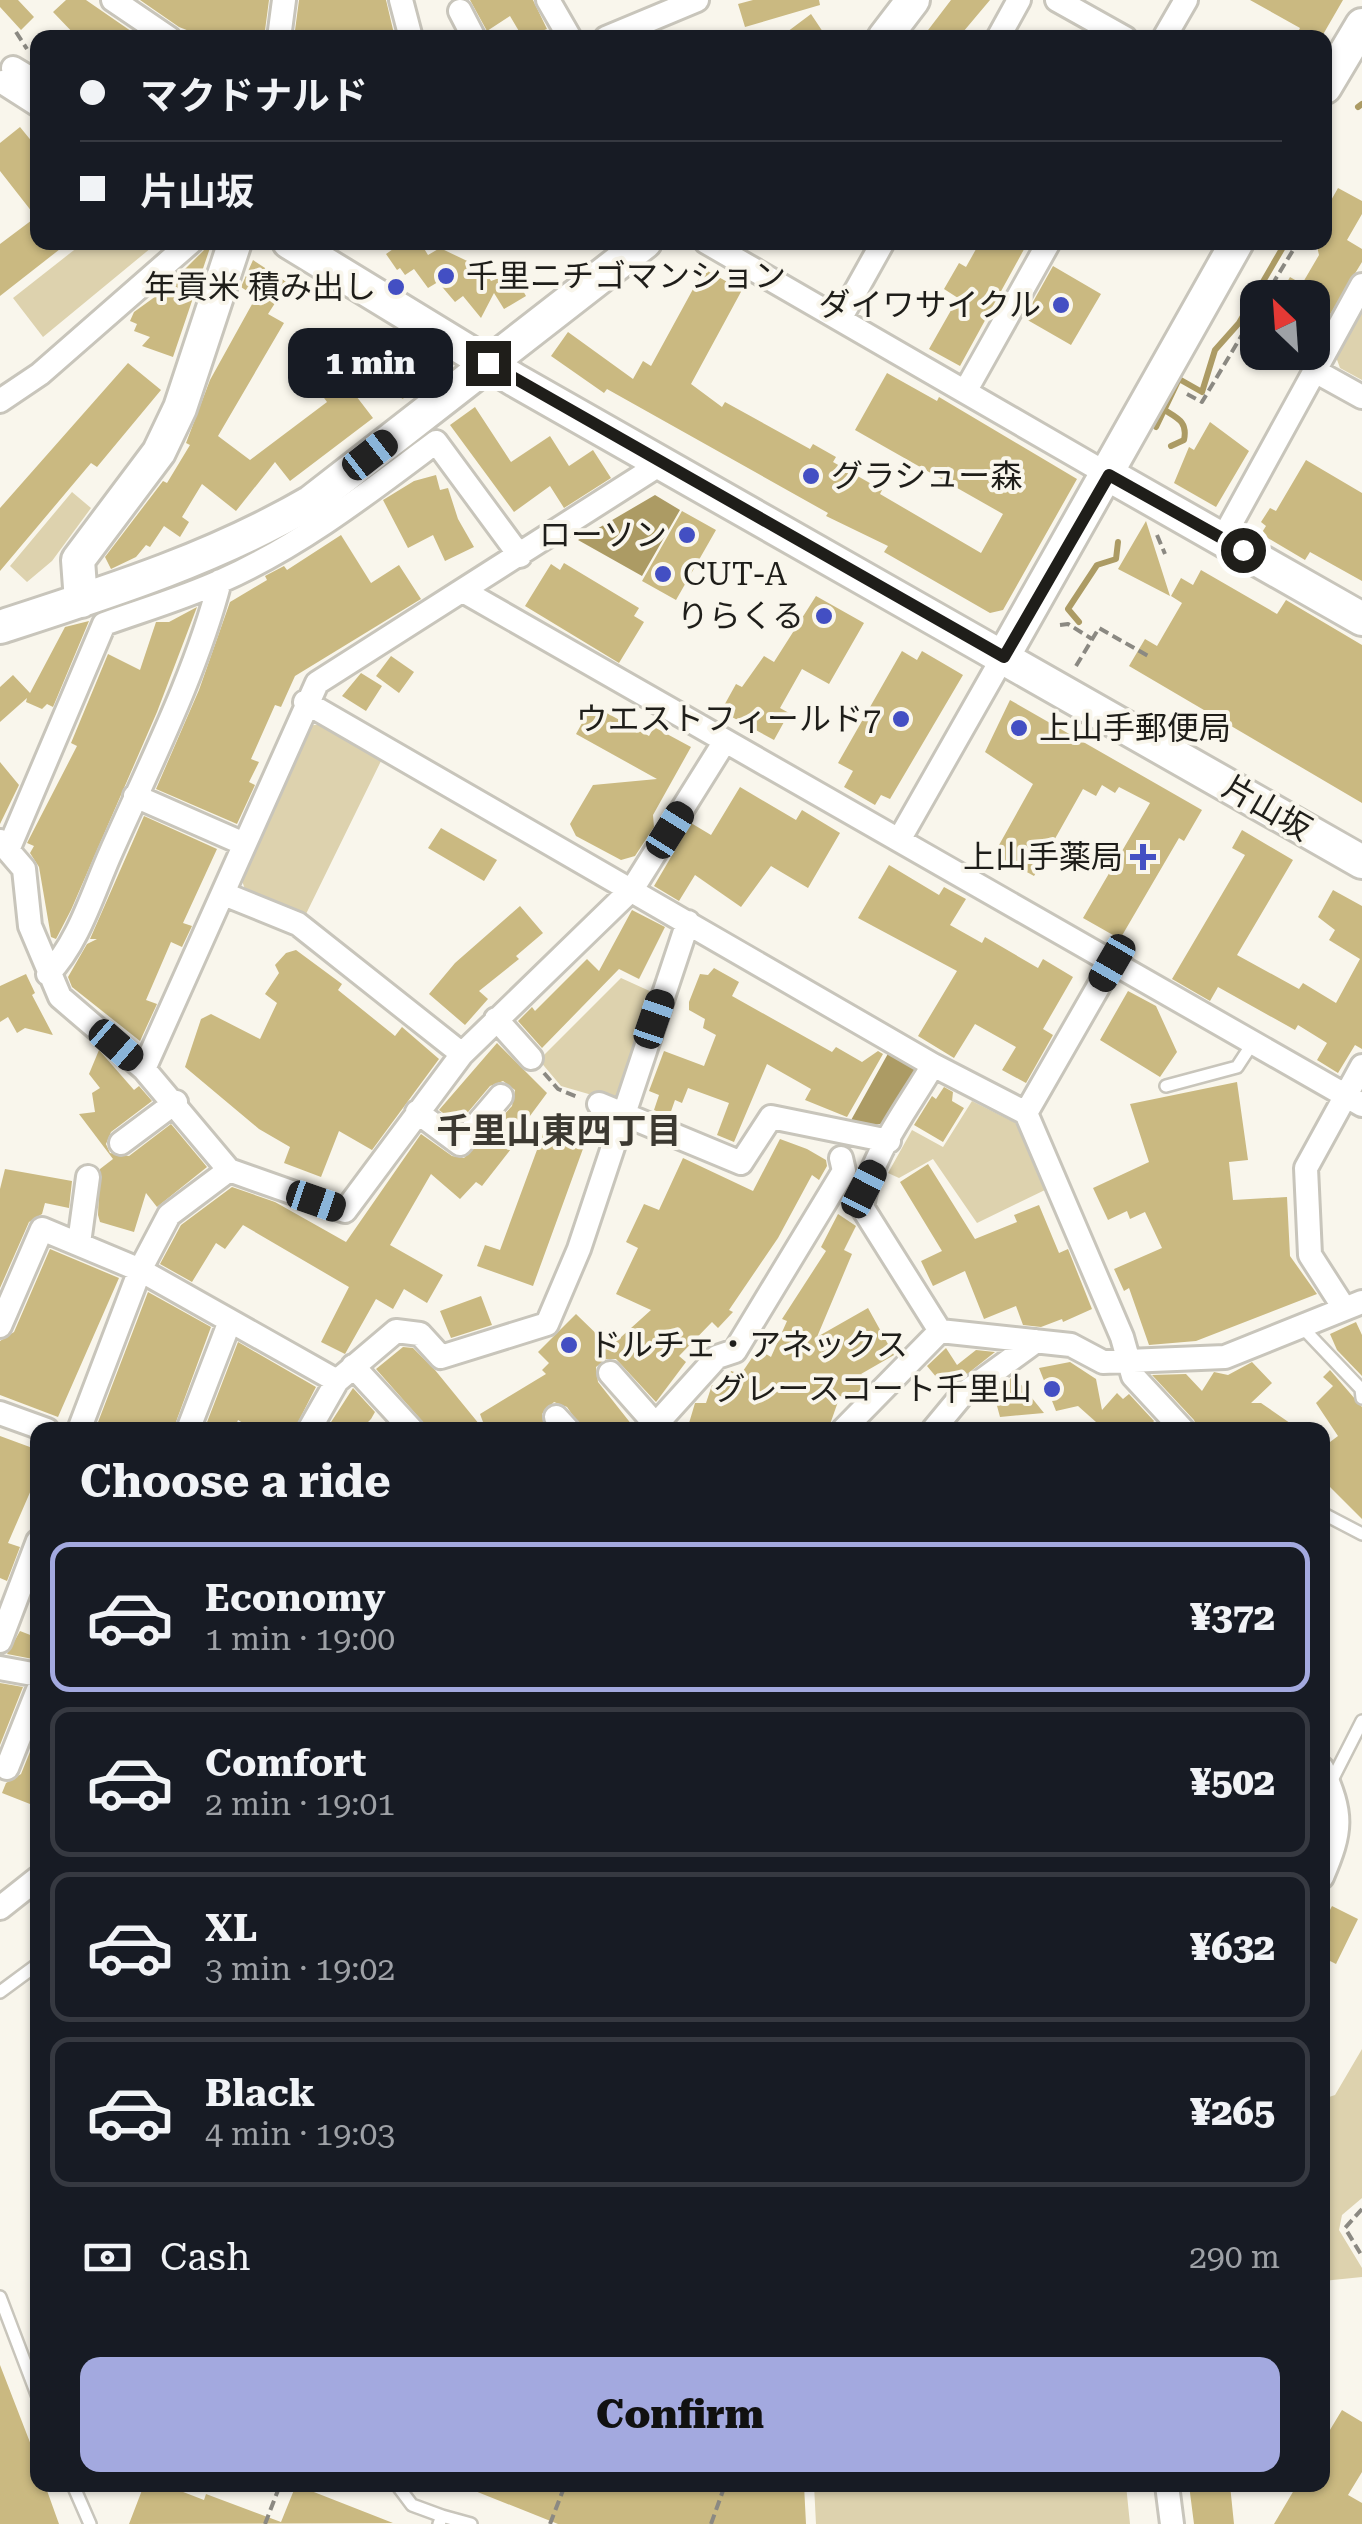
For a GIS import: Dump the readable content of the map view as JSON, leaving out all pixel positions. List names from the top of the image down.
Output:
{
  "streets": {
    "street": ["片山坂"]
  },
  "districts": ["千里山東四丁目"],
  "places": {
    "other": [
      "千里ニチゴマンション",
      "年貢米 積み出し",
      "ダイワサイクル",
      "グラシュー森",
      "ローソン",
      "CUT-A",
      "りらくる",
      "ウエストフィールド7",
      "上山手郵便局",
      "ドルチェ・アネックス",
      "グレースコート千里山"
    ],
    "health": ["上山手薬局"]
  },
  "north": "top left",
  "page": {
    "banner": ["マクドナルド", "片山坂"],
    "bubble": "1 min",
    "heading": "Choose a ride",
    "list": [
      {
        "name": "Economy",
        "note": "1 min · 19:00",
        "value": "¥372"
      },
      {
        "name": "Comfort",
        "note": "2 min · 19:01",
        "value": "¥502"
      },
      {
        "name": "XL",
        "note": "3 min · 19:02",
        "value": "¥632"
      },
      {
        "name": "Black",
        "note": "4 min · 19:03",
        "value": "¥265"
      }
    ],
    "pay": ["Cash", "290 m"],
    "buttons": "Confirm"
  }
}
